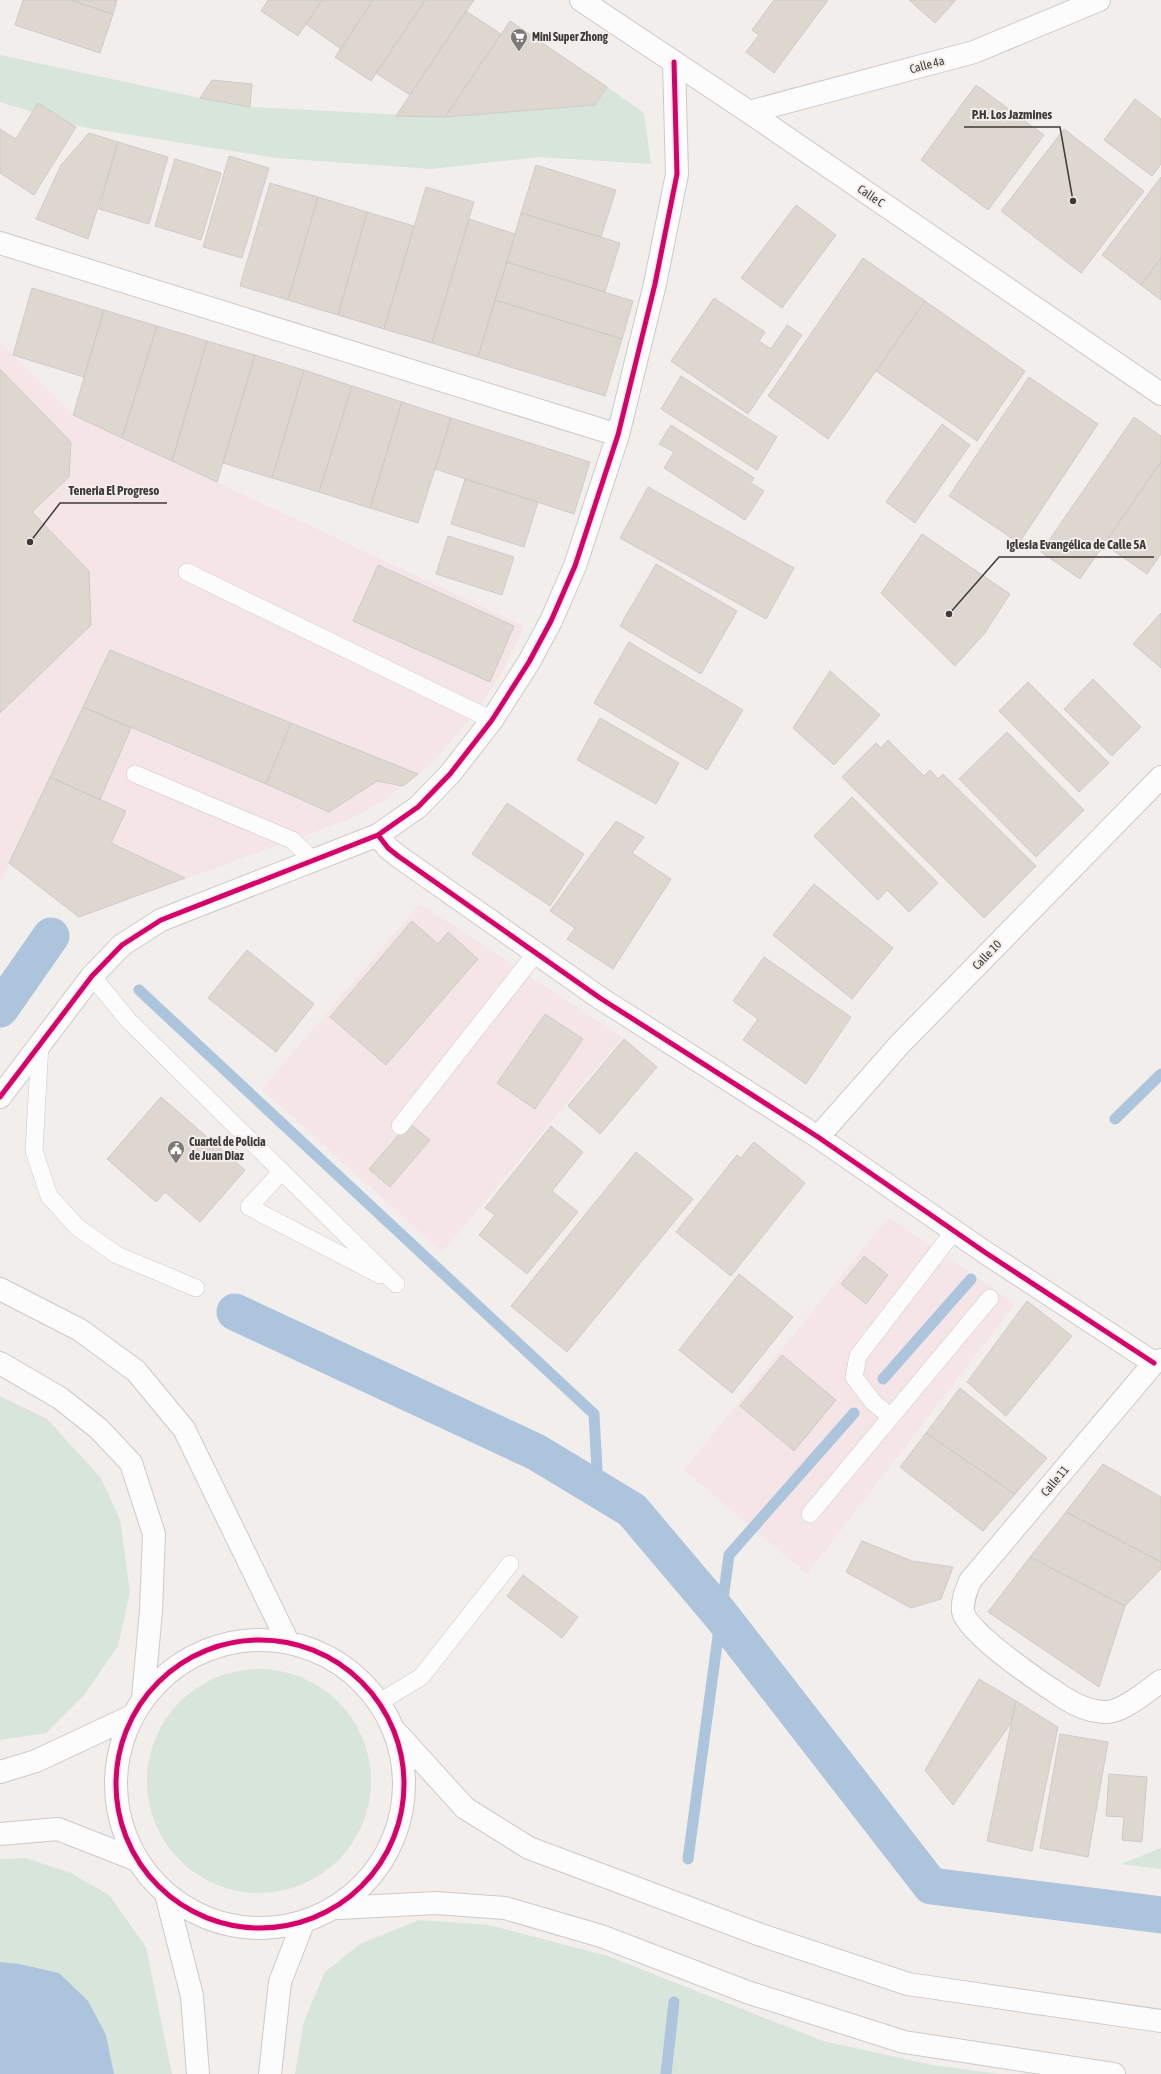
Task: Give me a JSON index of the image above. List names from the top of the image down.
{
  "streets": {
    "street": [
      "Calle 4a",
      "Calle C",
      "Calle 10",
      "Calle 11"
    ]
  },
  "crossings": [
    ["Calle 4a", "Calle C"]
  ],
  "places": {
    "supermarket": ["Mini Super Zhong"],
    "other": ["P.H. Los Jazmines", "Teneria El Progreso", "Iglesia Evangélica de Calle 5A"],
    "public building": ["Cuartel de Policia de Juan Diaz"]
  }
}
